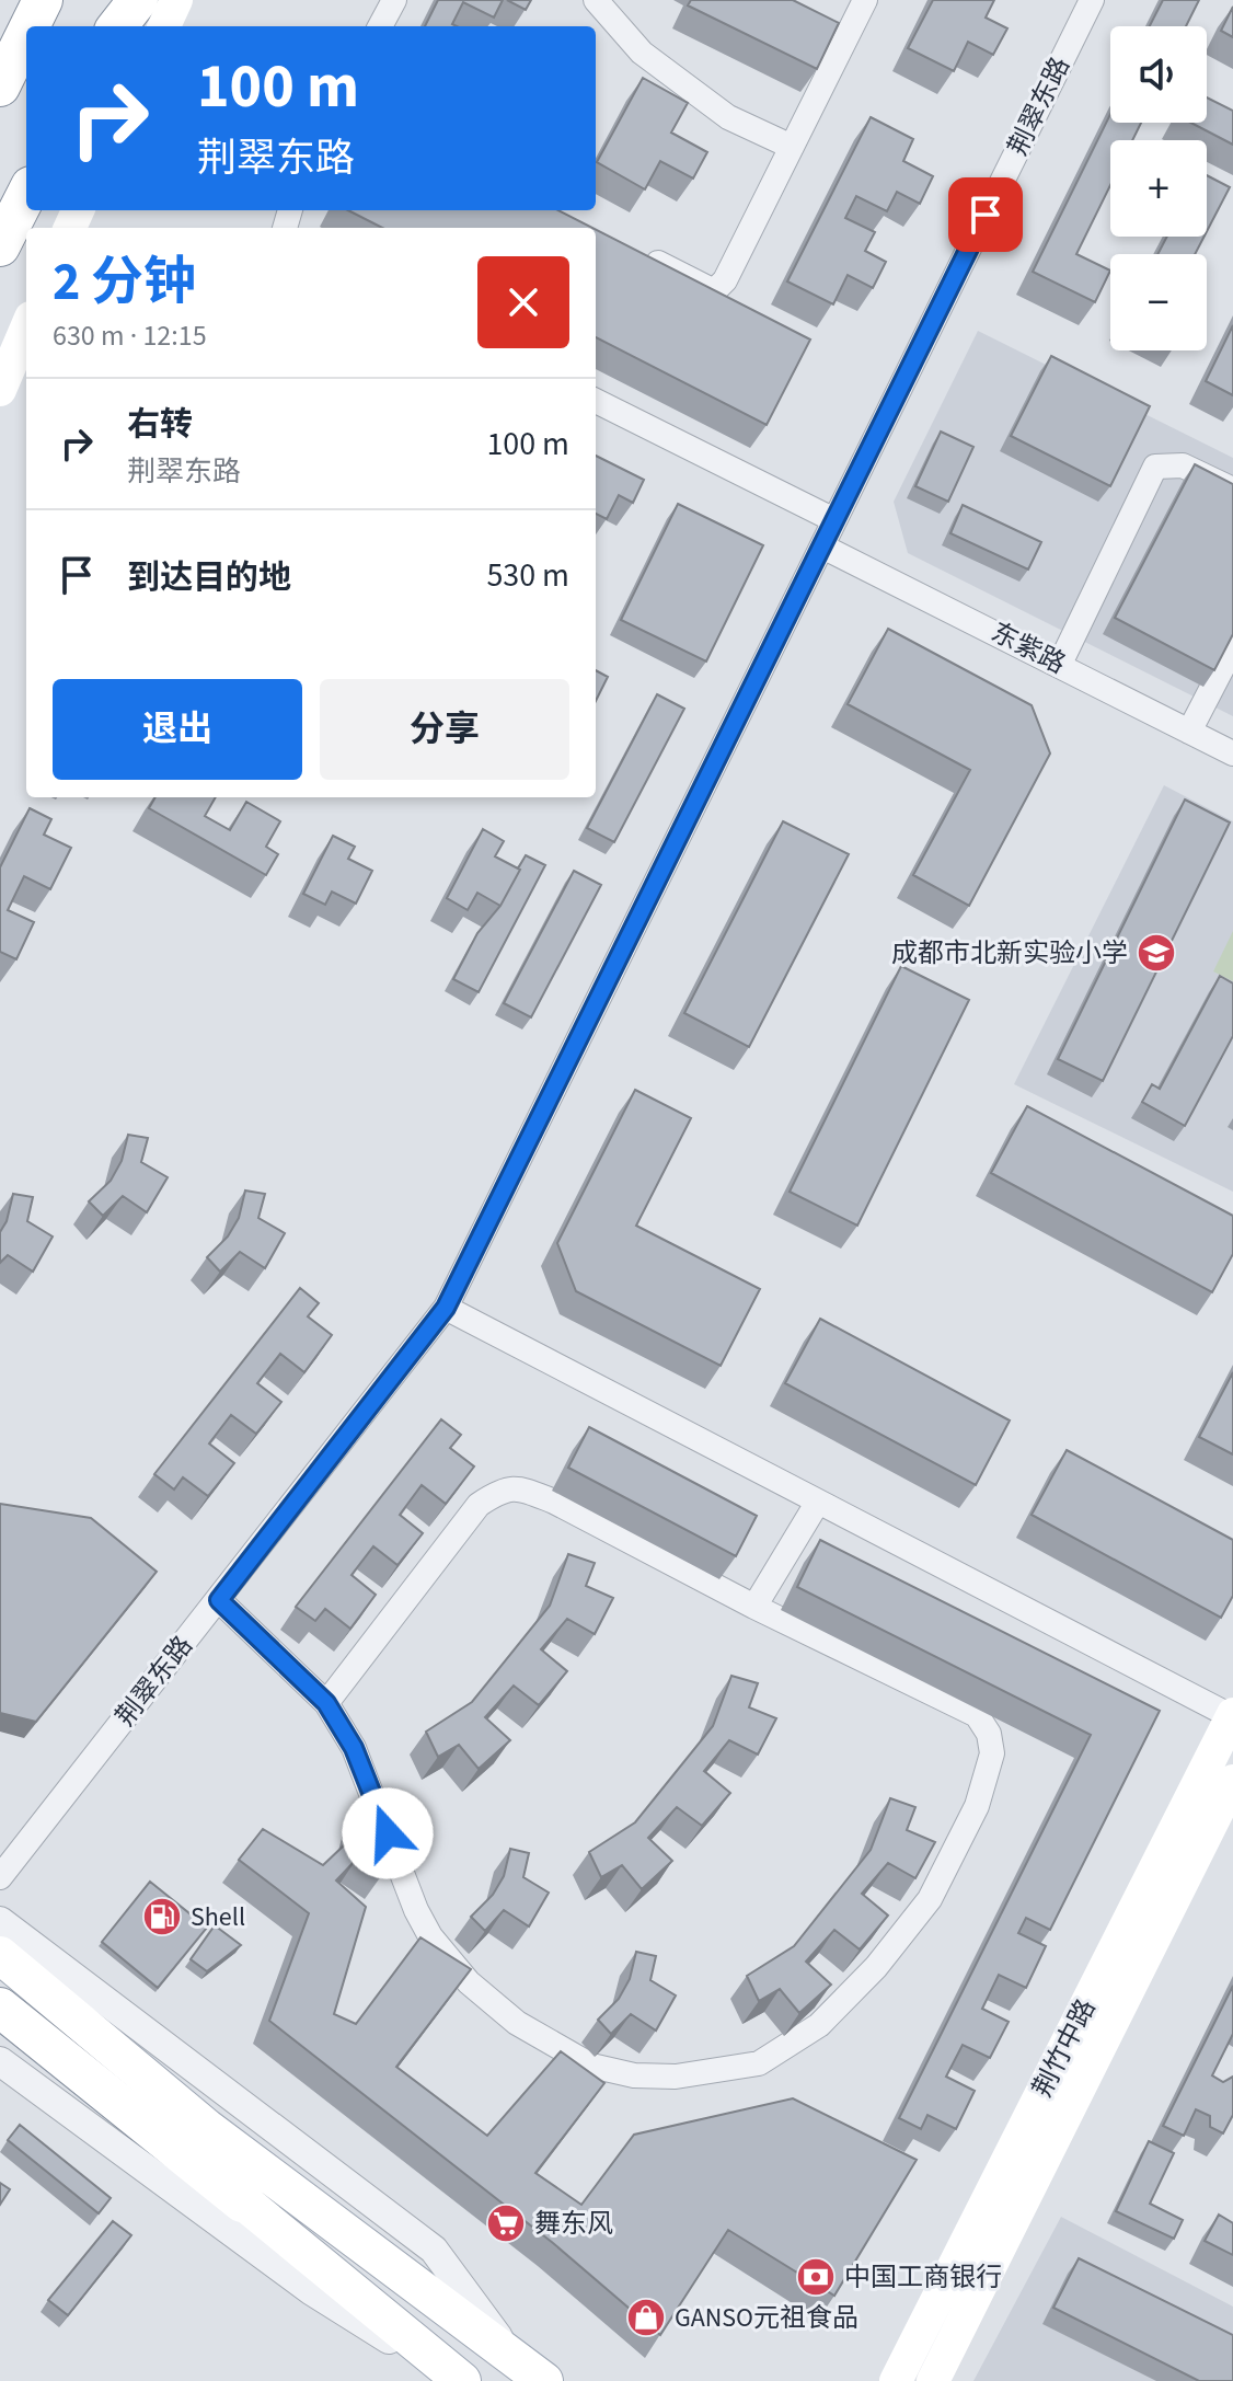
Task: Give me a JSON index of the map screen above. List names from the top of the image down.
{
  "streets": {
    "main road": ["荆竹中路"],
    "street": ["荆翠东路", "东紫路"]
  },
  "crossings": [
    ["荆翠东路", "东紫路"]
  ],
  "places": {
    "school or university": ["成都市北新实验小学"],
    "fuel station": ["Shell"],
    "supermarket": ["舞东风"],
    "bank": ["中国工商银行"],
    "shop": ["GANSO元祖食品"]
  },
  "page": {
    "map_buttons": ["+", "−"],
    "turn": ["100 m", "荆翠东路"],
    "heading": ["2 分钟", "630 m · 12:15"],
    "list": [
      {
        "name": "右转",
        "note": "荆翠东路",
        "value": "100 m"
      },
      {
        "name": "到达目的地",
        "value": "530 m"
      }
    ],
    "buttons": ["退出", "分享"]
  }
}
